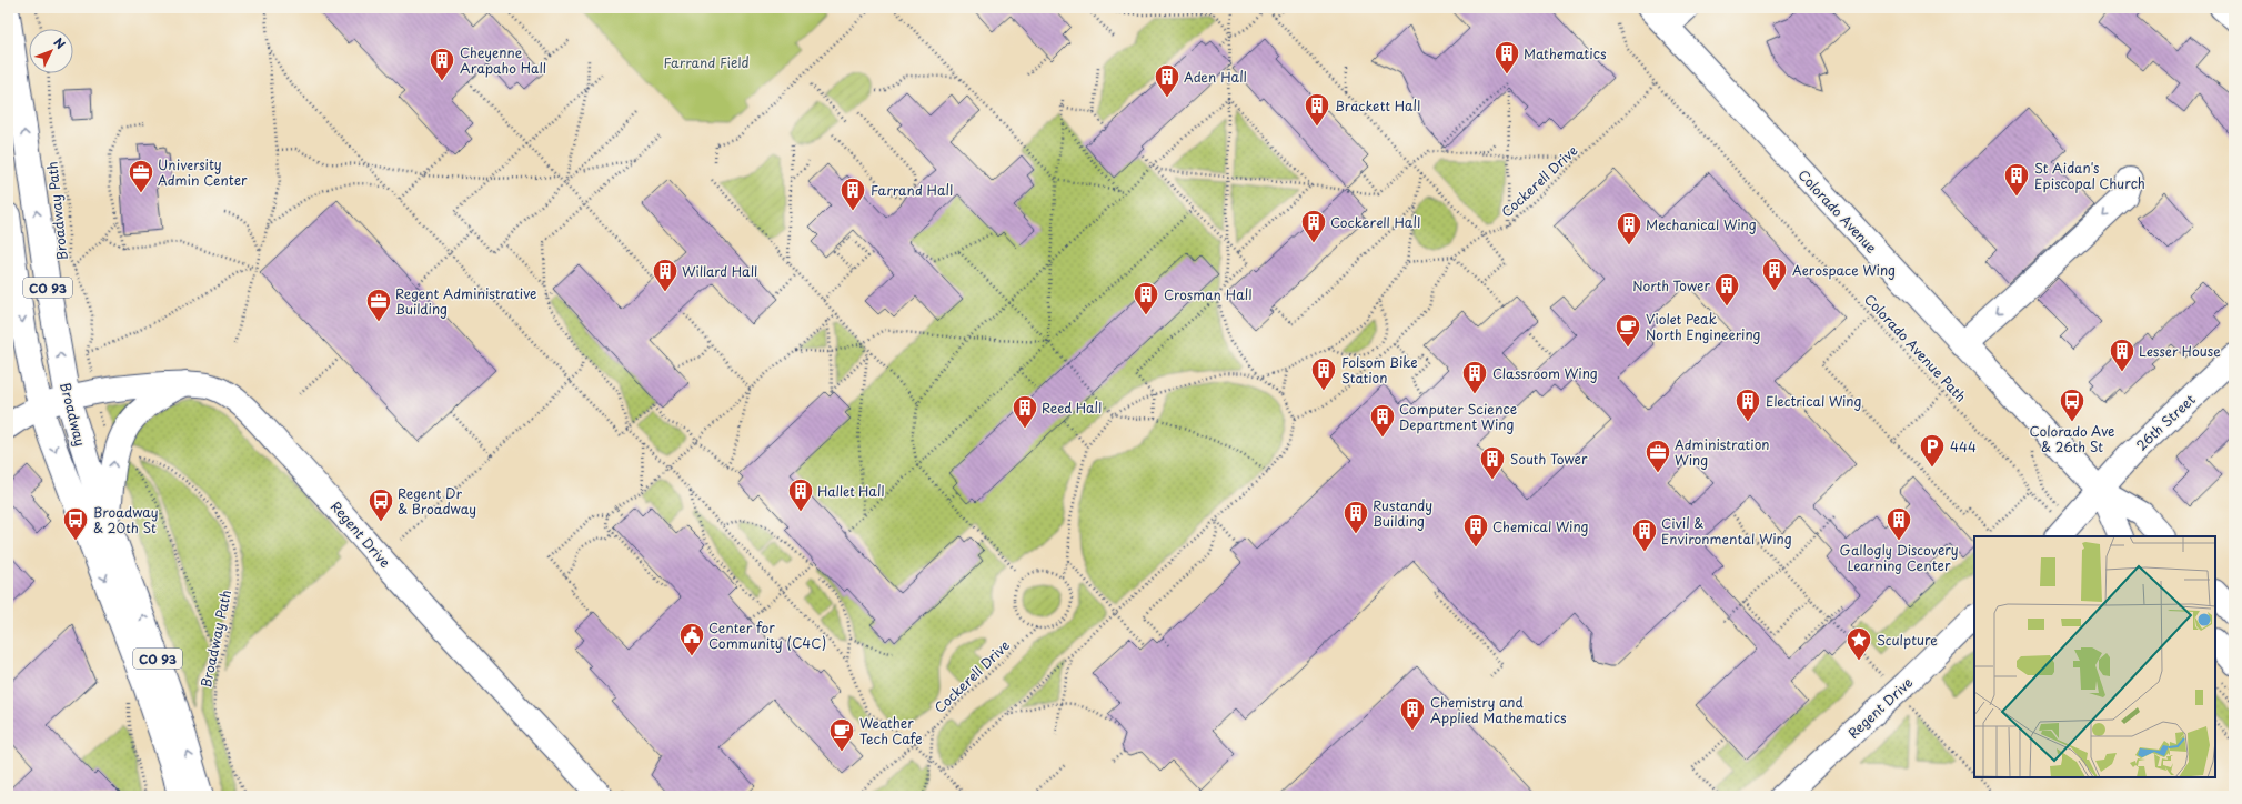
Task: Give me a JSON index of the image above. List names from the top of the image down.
{
  "streets": {
    "main road": [
      "Colorado Avenue",
      "CO 93",
      "Broadway",
      "26th Street",
      "Regent Drive"
    ],
    "path": ["Cockerell Drive", "Broadway Path", "Colorado Avenue Path"]
  },
  "crossings": [
    ["Cockerell Drive", "Colorado Avenue Path"],
    ["Colorado Avenue", "26th Street"],
    ["Broadway", "Regent Drive"]
  ],
  "parks": ["Farrand Field"],
  "places": {
    "building": [
      "Mathematics",
      "Cheyenne Arapaho Hall",
      "Aden Hall",
      "Brackett Hall",
      "St Aidan's Episcopal Church",
      "Farrand Hall",
      "Cockerell Hall",
      "Mechanical Wing",
      "Aerospace Wing",
      "Willard Hall",
      "North Tower",
      "Crosman Hall",
      "Lesser House",
      "Folsom Bike Station",
      "Classroom Wing",
      "Electrical Wing",
      "Reed Hall",
      "Computer Science Department Wing",
      "South Tower",
      "Hallet Hall",
      "Rustandy Building",
      "Gallogly Discovery Learning Center",
      "Chemical Wing",
      "Civil & Environmental Wing",
      "Chemistry and Applied Mathematics"
    ],
    "office": ["University Admin Center", "Regent Administrative Building", "Administration Wing"],
    "cafe": ["Violet Peak North Engineering", "Weather Tech Cafe"],
    "bus stop": ["Colorado Ave & 26th St", "Regent Dr & Broadway", "Broadway & 20th St"],
    "parking": ["444"],
    "public building": ["Center for Community (C4C)"],
    "place": ["Sculpture"]
  },
  "north": "top right"
}
